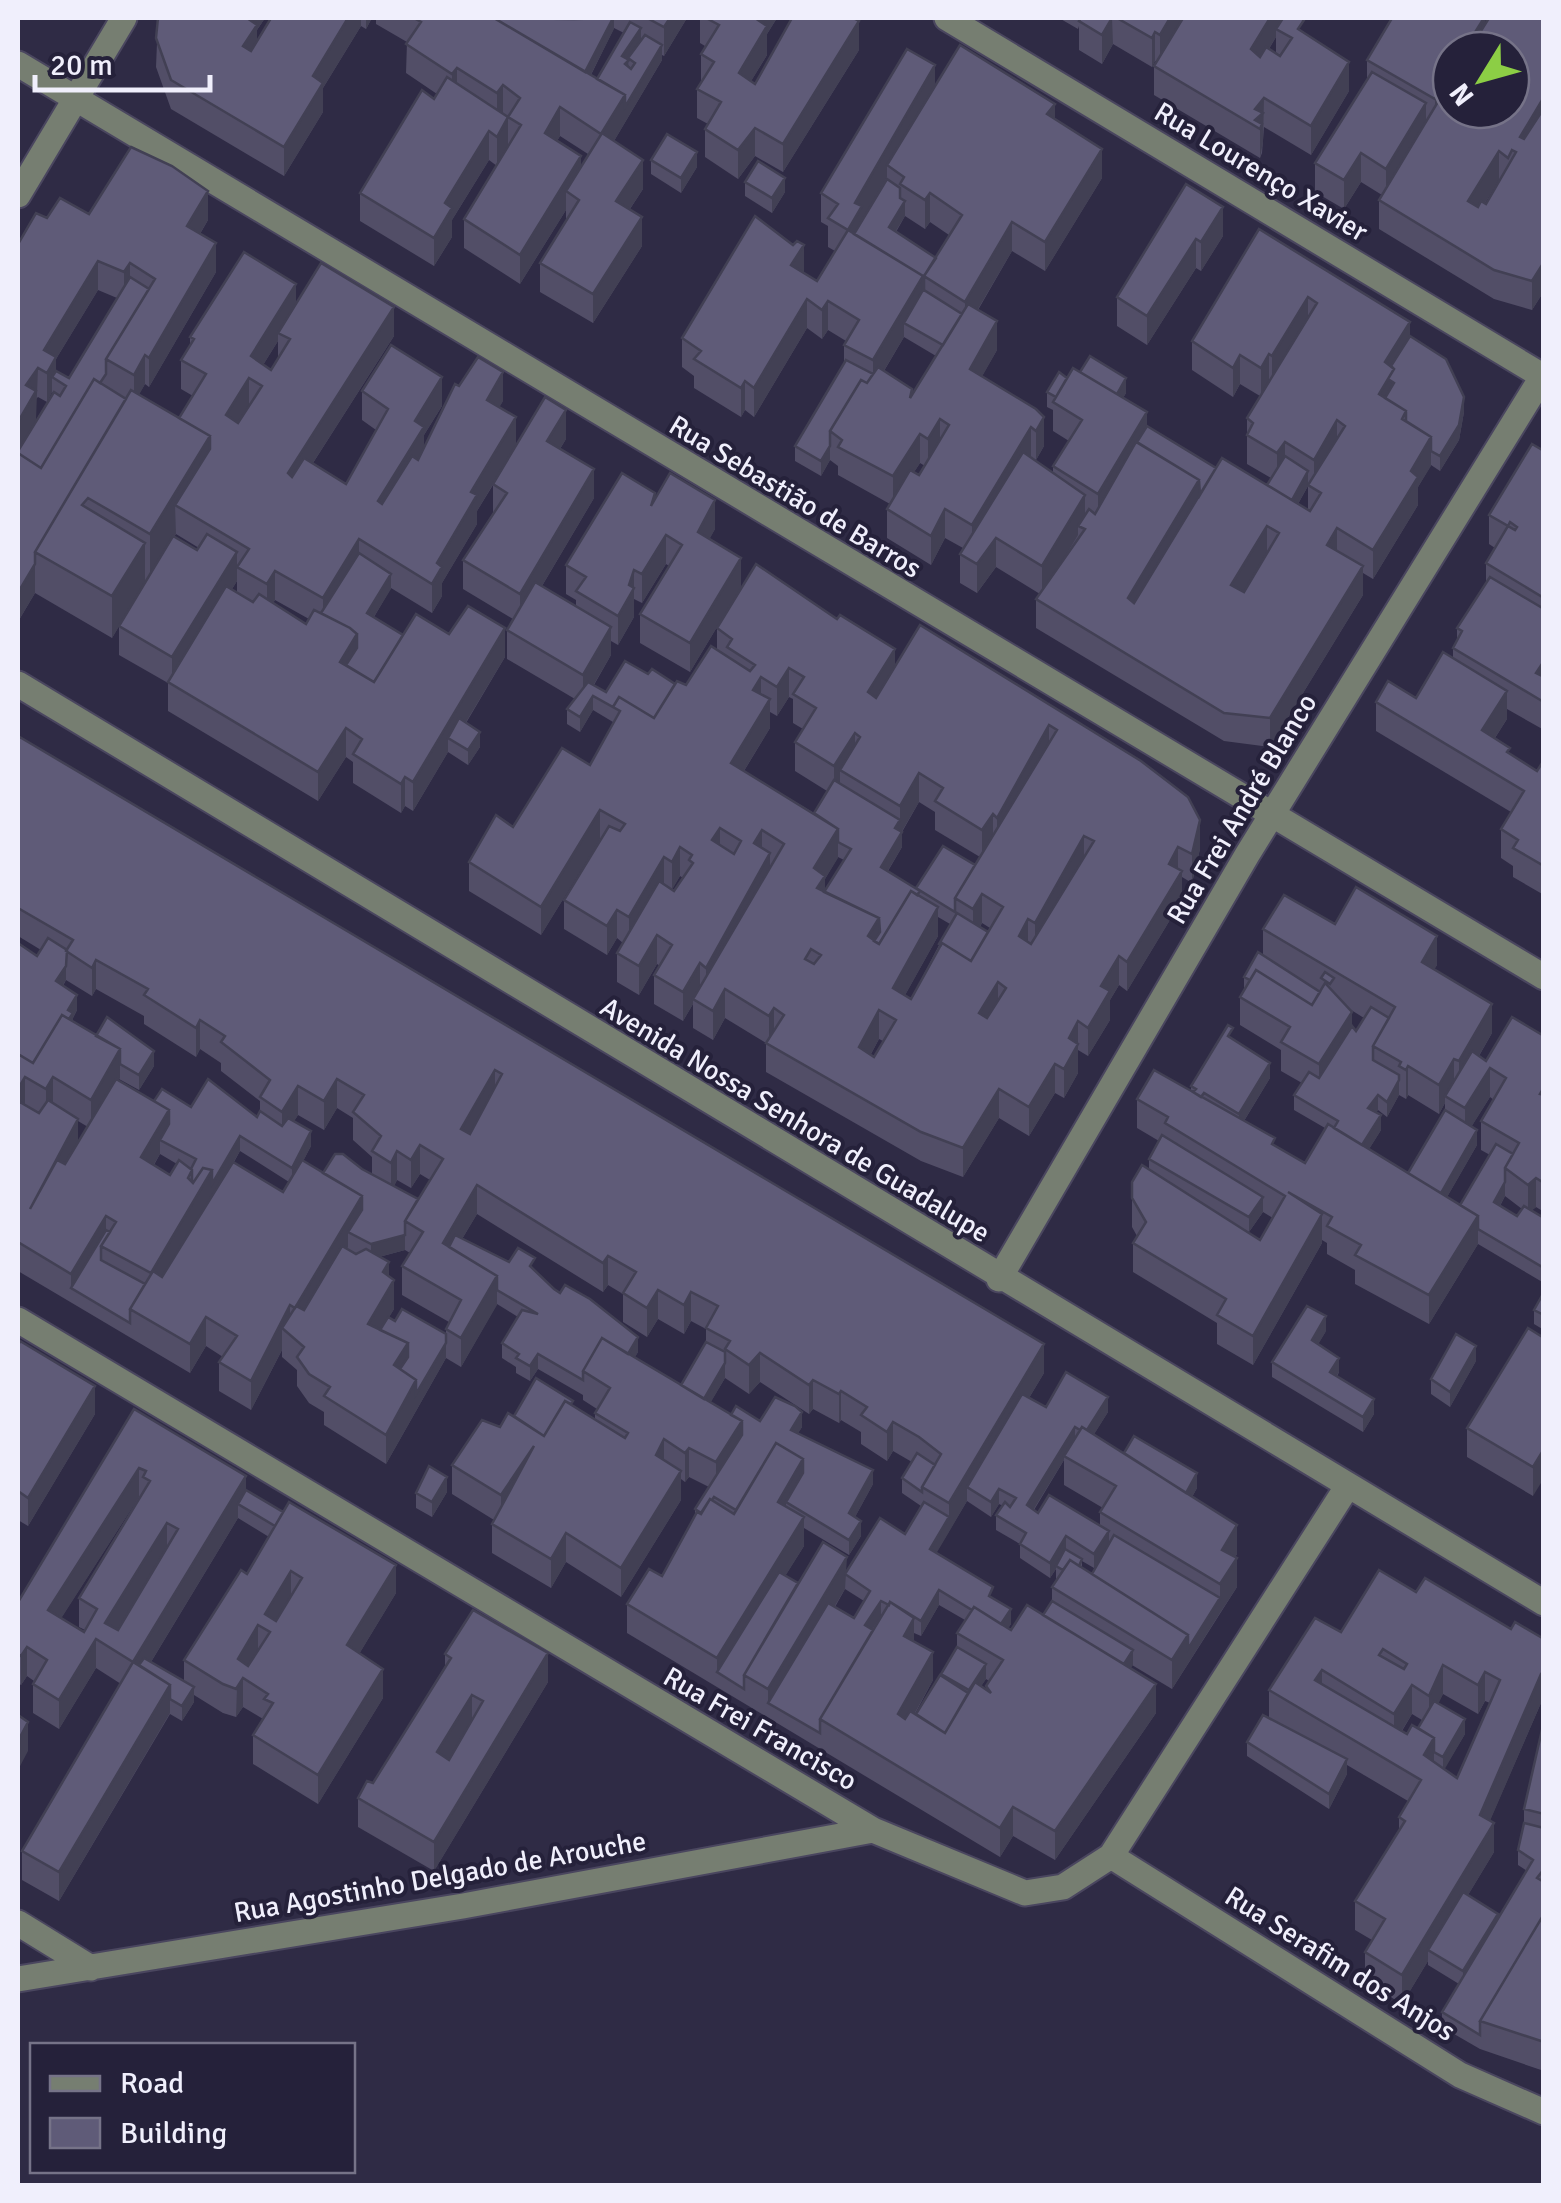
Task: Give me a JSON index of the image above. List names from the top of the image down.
{
  "streets": {
    "street": [
      "Rua Lourenço Xavier",
      "Rua Sebastião de Barros",
      "Rua Frei André Blanco",
      "Avenida Nossa Senhora de Guadalupe",
      "Rua Frei Francisco",
      "Rua Agostinho Delgado de Arouche",
      "Rua Serafim dos Anjos"
    ]
  },
  "crossings": [
    ["Rua Lourenço Xavier", "Rua Frei André Blanco"],
    ["Rua Sebastião de Barros", "Rua Frei André Blanco"],
    ["Rua Frei André Blanco", "Avenida Nossa Senhora de Guadalupe"],
    ["Avenida Nossa Senhora de Guadalupe", "Rua Frei Francisco"],
    ["Rua Frei Francisco", "Rua Agostinho Delgado de Arouche"],
    ["Rua Frei Francisco", "Rua Serafim dos Anjos"]
  ],
  "legend": ["Road", "Building"],
  "scale_bar": "20 m",
  "north": "bottom left"
}
